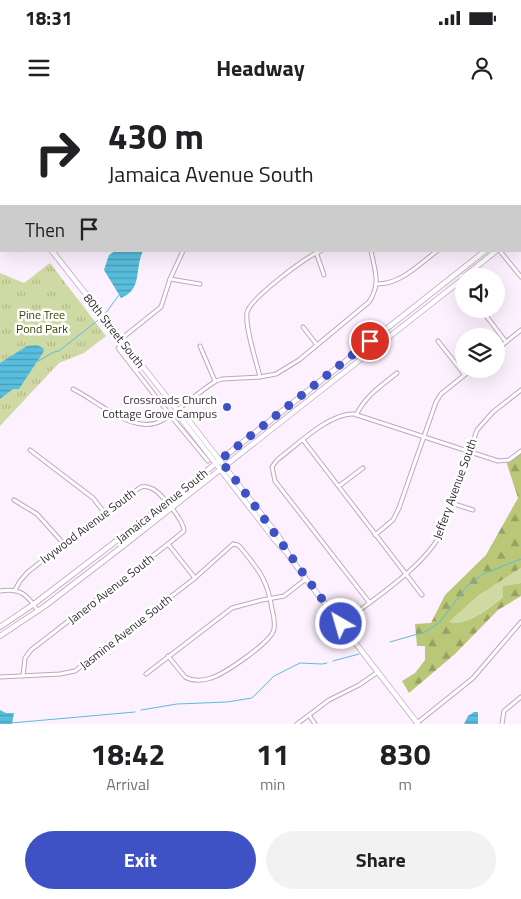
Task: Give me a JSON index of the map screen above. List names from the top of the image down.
{
  "streets": {
    "main road": ["80th Street South", "Jamaica Avenue South"],
    "street": [
      "Jeffery Avenue South",
      "Ivywood Avenue South",
      "Janero Avenue South",
      "Jasmine Avenue South"
    ]
  },
  "crossings": [
    ["80th Street South", "Jeffery Avenue South"],
    ["80th Street South", "Jamaica Avenue South"],
    ["Jamaica Avenue South", "Ivywood Avenue South"],
    ["Jamaica Avenue South", "Janero Avenue South"],
    ["Ivywood Avenue South", "Janero Avenue South"],
    ["Janero Avenue South", "Jasmine Avenue South"]
  ],
  "parks": ["Pine Tree Pond Park"],
  "places": ["Crossroads Church Cottage Grove Campus"],
  "page": {
    "status": "18:31",
    "header": "Headway",
    "turn": ["430 m", "Jamaica Avenue South"],
    "then": "Then",
    "eta": [
      "18:42",
      "Arrival",
      "11",
      "min",
      "830",
      "m"
    ],
    "buttons": ["Exit", "Share"]
  }
}
